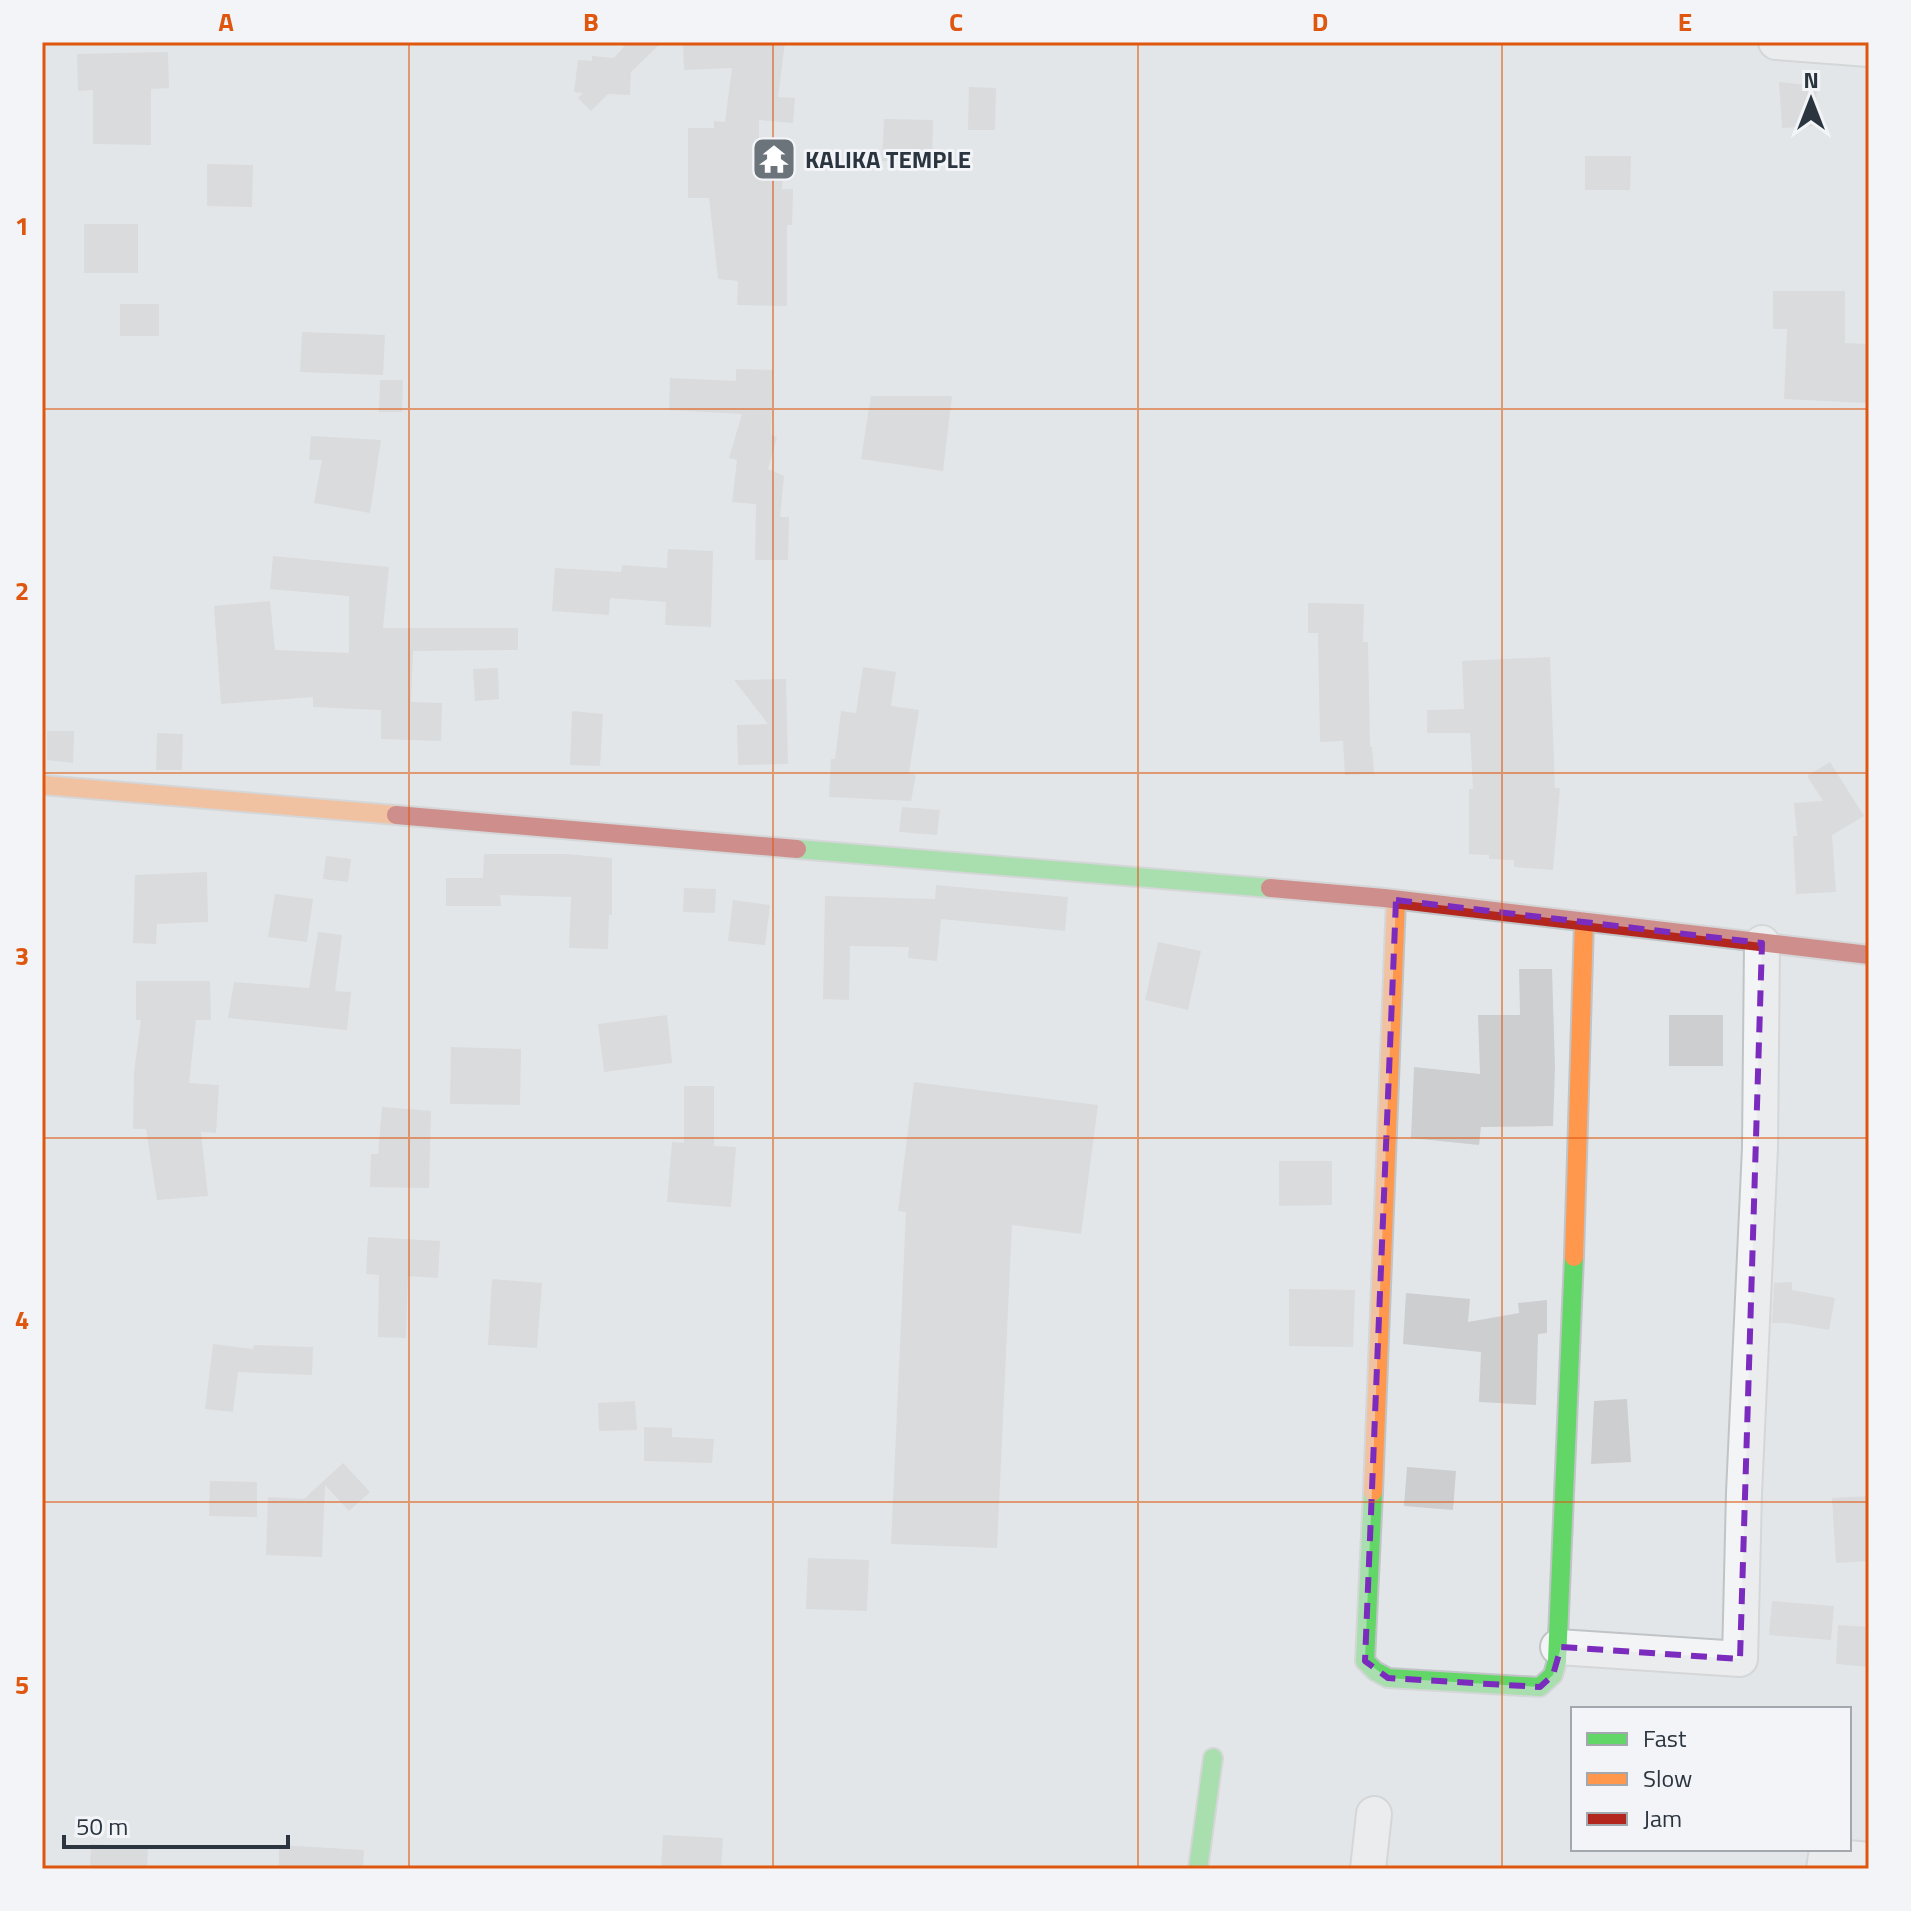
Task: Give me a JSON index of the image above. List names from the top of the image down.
{
  "places": {
    "temple": ["KALIKA TEMPLE"]
  },
  "legend": ["Fast", "Slow", "Jam"],
  "scale_bar": "50 m",
  "north": "top",
  "grid": {
    "columns": [
      "A",
      "B",
      "C",
      "D",
      "E"
    ],
    "rows": [
      "1",
      "2",
      "3",
      "4",
      "5"
    ]
  }
}
